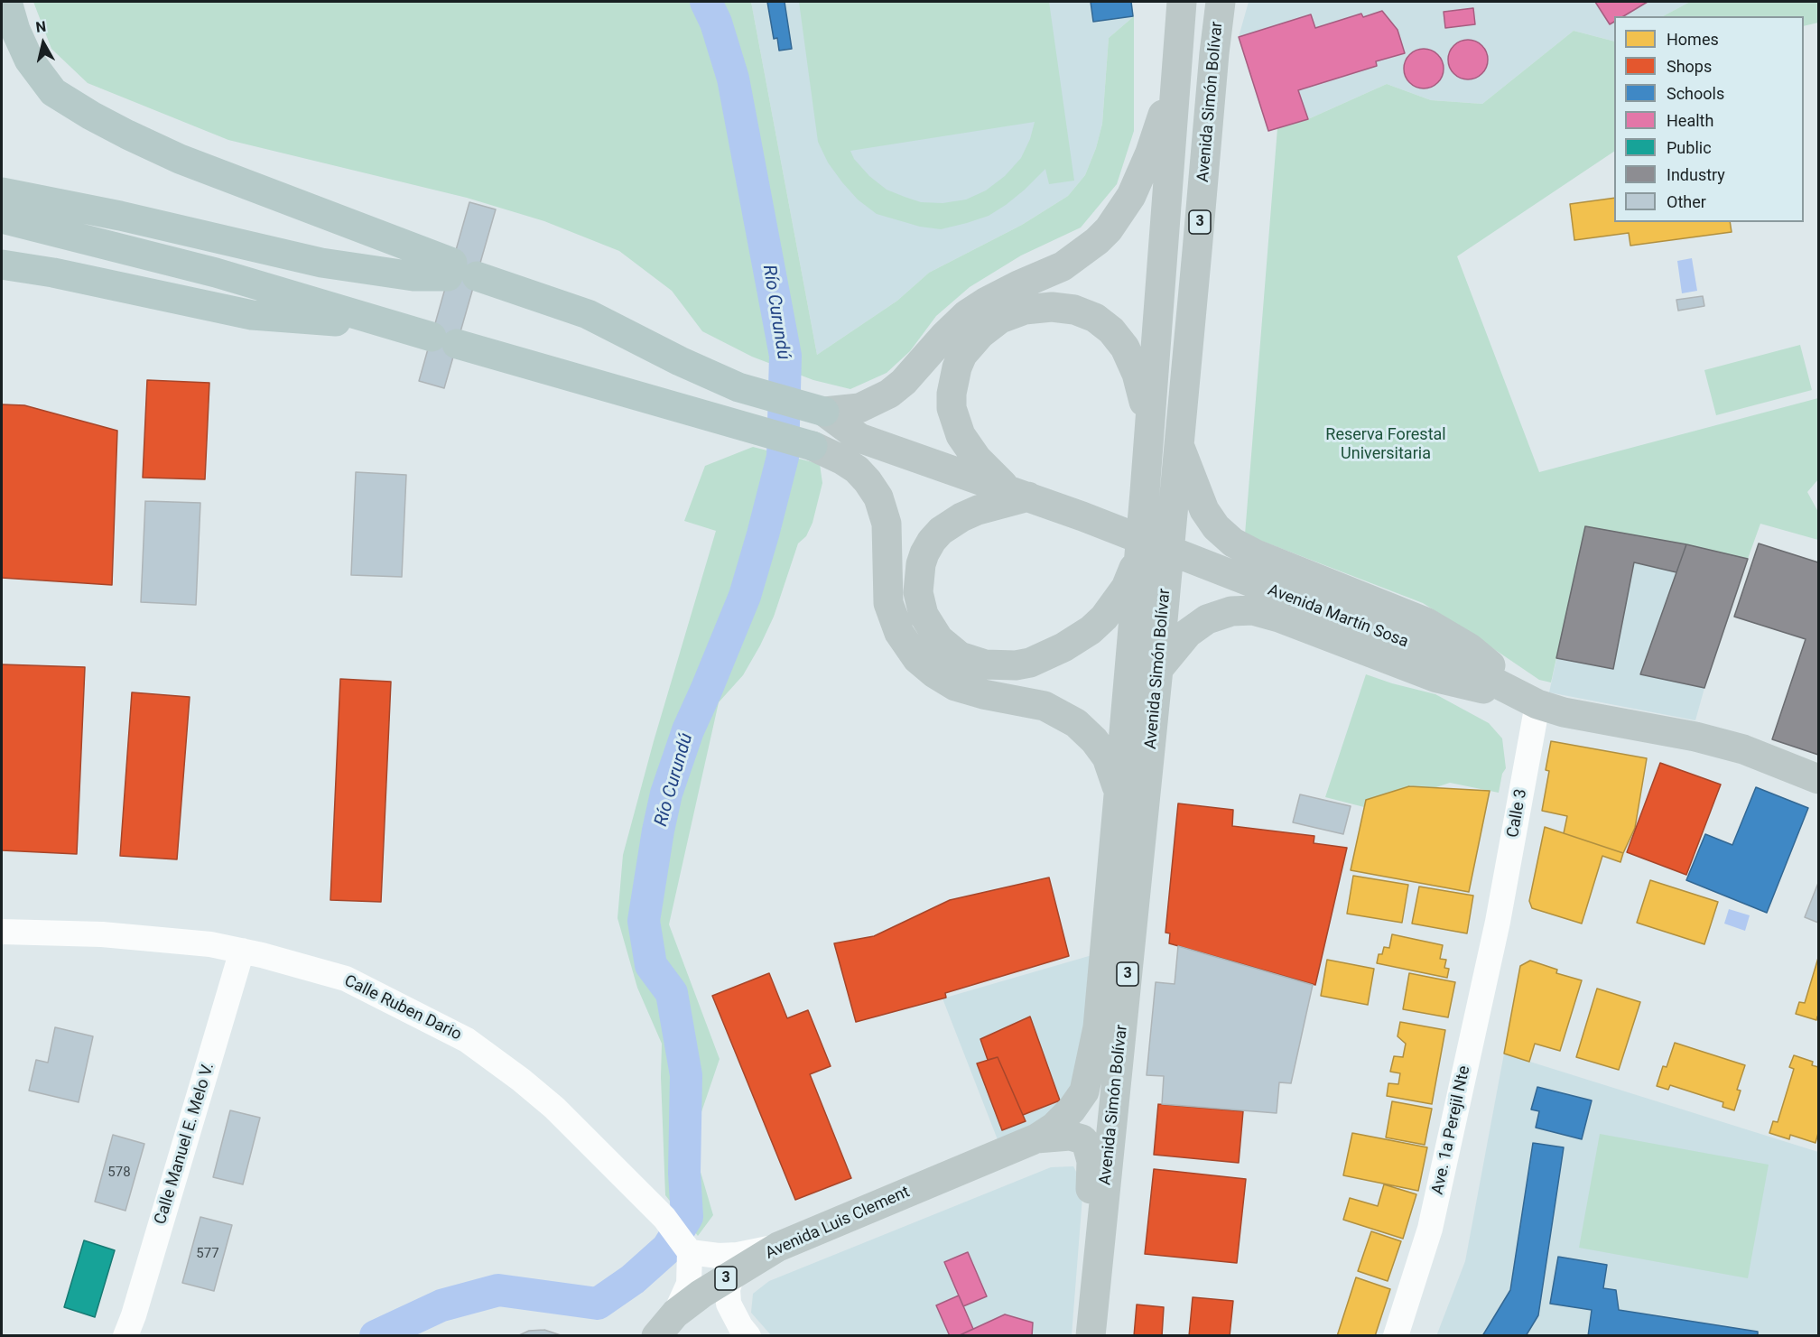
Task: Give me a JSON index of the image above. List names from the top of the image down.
{
  "streets": {
    "main road": [
      "Avenida Simón Bolívar",
      "3",
      "Avenida Martín Sosa",
      "Avenida Luis Clement"
    ],
    "street": [
      "Calle 3",
      "Calle Ruben Dario",
      "Ave. 1a Perejil Nte",
      "Calle Manuel E. Melo V."
    ]
  },
  "crossings": [
    ["Avenida Simón Bolívar", "Avenida Luis Clement"],
    ["Avenida Martín Sosa", "Calle 3"],
    ["Calle 3", "Ave. 1a Perejil Nte"],
    ["Calle Ruben Dario", "Calle Manuel E. Melo V."]
  ],
  "water": ["Río Curundú"],
  "parks": ["Reserva Forestal Universitaria"],
  "house_numbers": ["578", "577"],
  "legend": [
    "Homes",
    "Shops",
    "Schools",
    "Health",
    "Public",
    "Industry",
    "Other"
  ],
  "north": "top"
}
